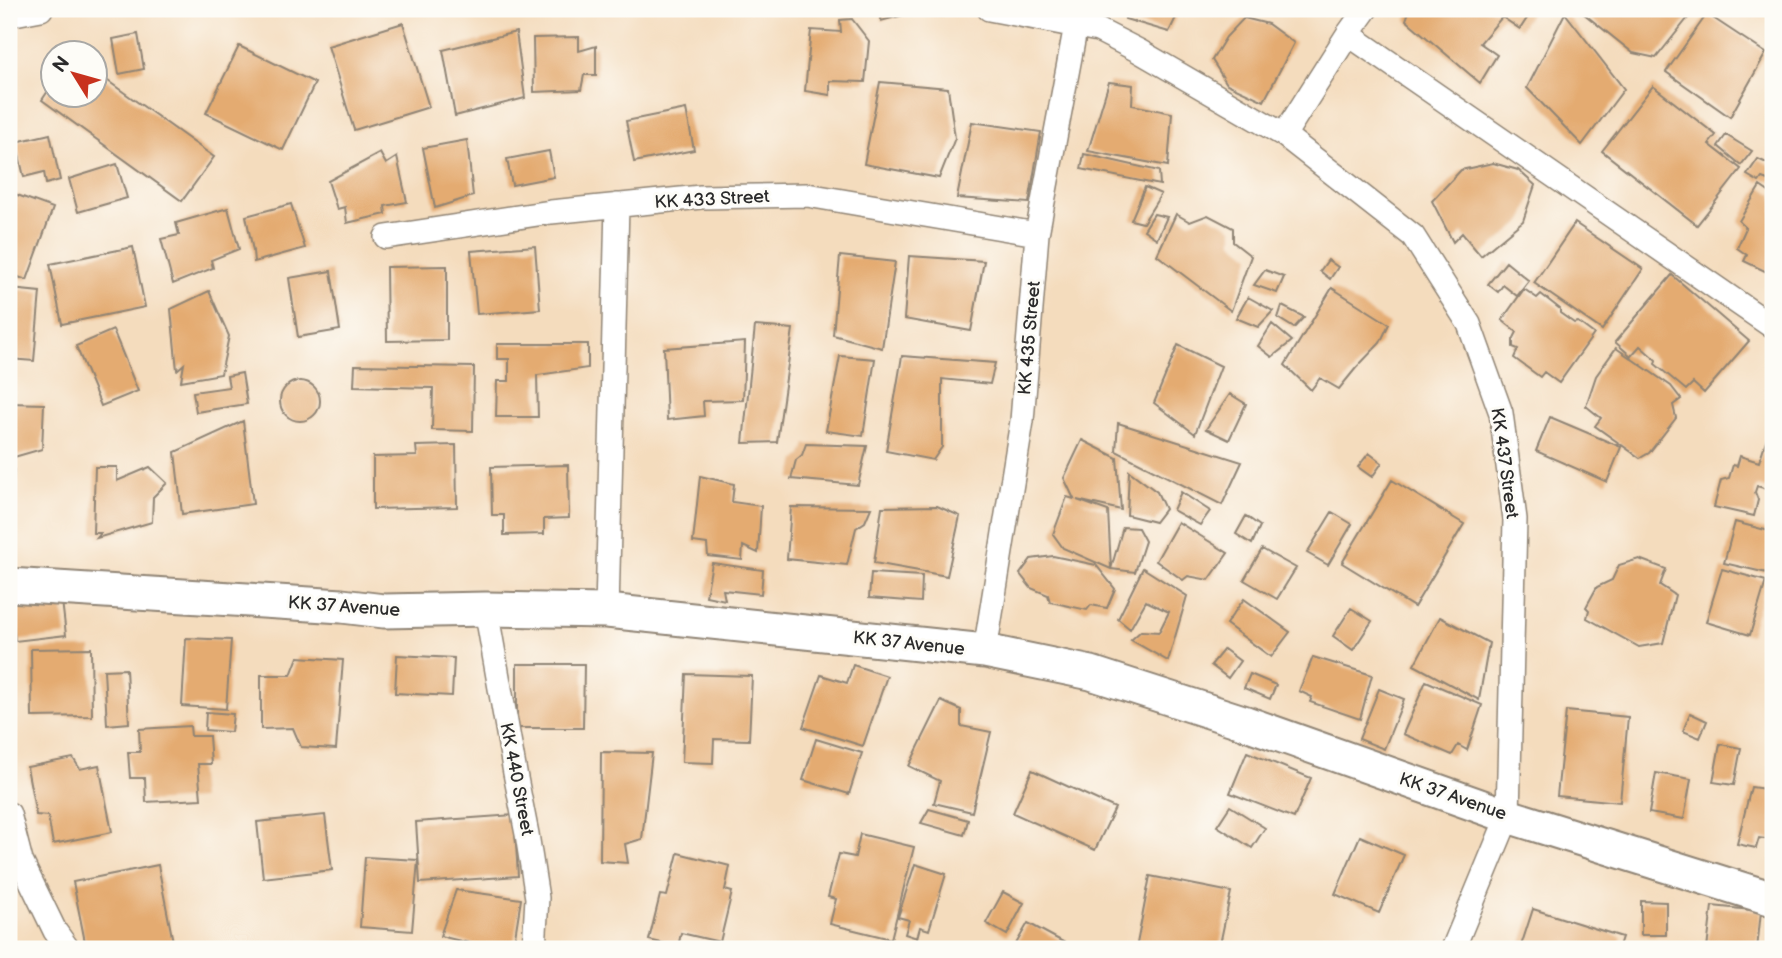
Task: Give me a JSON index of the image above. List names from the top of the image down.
{
  "streets": {
    "main road": ["KK 37 Avenue"],
    "street": [
      "KK 433 Street",
      "KK 435 Street",
      "KK 437 Street",
      "KK 440 Street"
    ]
  },
  "crossings": [
    ["KK 433 Street", "KK 435 Street"],
    ["KK 435 Street", "KK 37 Avenue"],
    ["KK 437 Street", "KK 37 Avenue"],
    ["KK 37 Avenue", "KK 440 Street"]
  ],
  "north": "top left"
}
